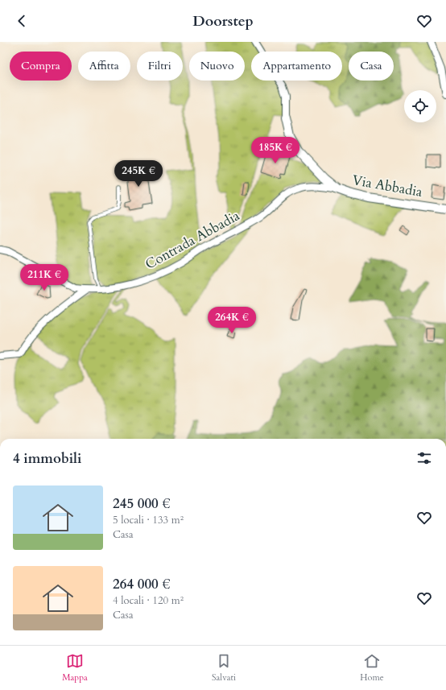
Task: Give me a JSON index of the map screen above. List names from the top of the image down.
{
  "streets": {
    "street": ["Via Abbadia", "Contrada Abbadia"]
  },
  "crossings": [
    ["Via Abbadia", "Contrada Abbadia"]
  ],
  "page": {
    "header": "Doorstep",
    "chip": [
      "Compra",
      "Affitta",
      "Filtri",
      "Nuovo",
      "Appartamento",
      "Casa"
    ],
    "price": [
      "185K €",
      "245K €",
      "211K €",
      "264K €"
    ],
    "heading": "4 immobili",
    "list": [
      {
        "name": "245 000 €",
        "note": "5 locali · 133 m² · Casa"
      },
      {
        "name": "264 000 €",
        "note": "4 locali · 120 m² · Casa"
      }
    ],
    "tabs": ["Mappa", "Salvati", "Home"]
  }
}
